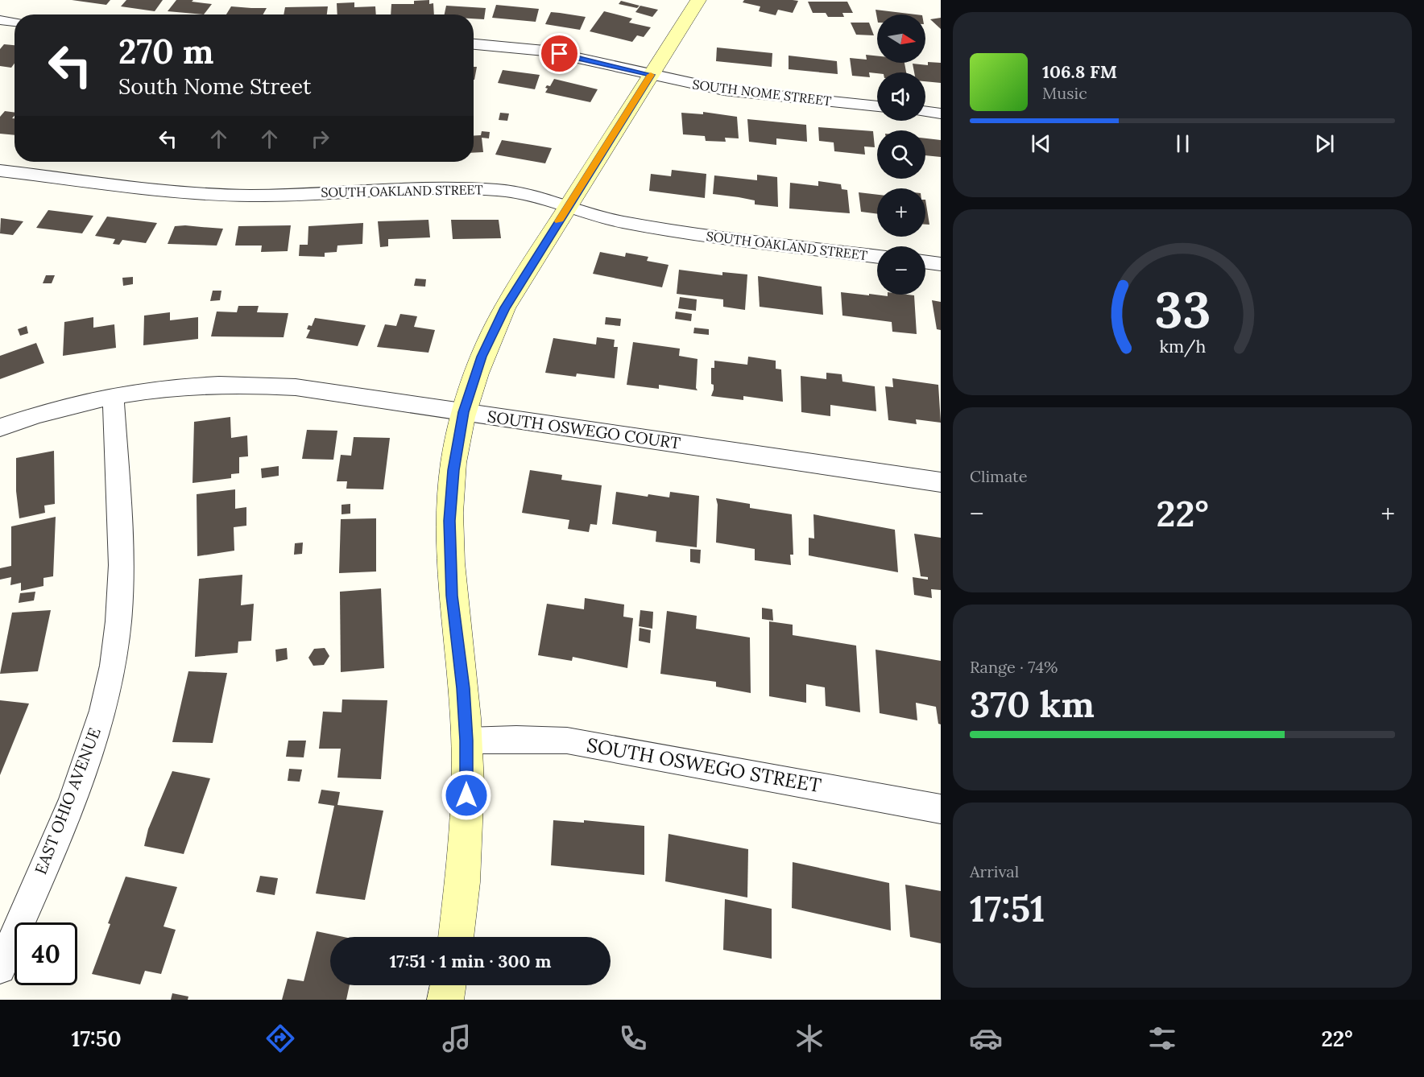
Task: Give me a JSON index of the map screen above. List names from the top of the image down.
{
  "streets": {
    "street": [
      "SOUTH NOME STREET",
      "SOUTH OAKLAND STREET",
      "SOUTH OSWEGO COURT",
      "SOUTH OSWEGO STREET",
      "EAST OHIO AVENUE"
    ]
  },
  "crossings": [
    ["SOUTH OSWEGO COURT", "EAST OHIO AVENUE"]
  ],
  "north": "right",
  "page": {
    "map_buttons": ["+", "−"],
    "turn": ["270 m", "South Nome Street"],
    "song": ["106.8 FM", "Music"],
    "tile": [
      "Climate",
      ["Range · 74%", "370 km"],
      ["Arrival", "17:51"]
    ],
    "heat": ["−", "22°", "+"],
    "limit": "40",
    "trip": "17:51 · 1 min · 300 m",
    "tabs": ["17:50", "22°"],
    "gauge": ["33", "km/h"]
  }
}
